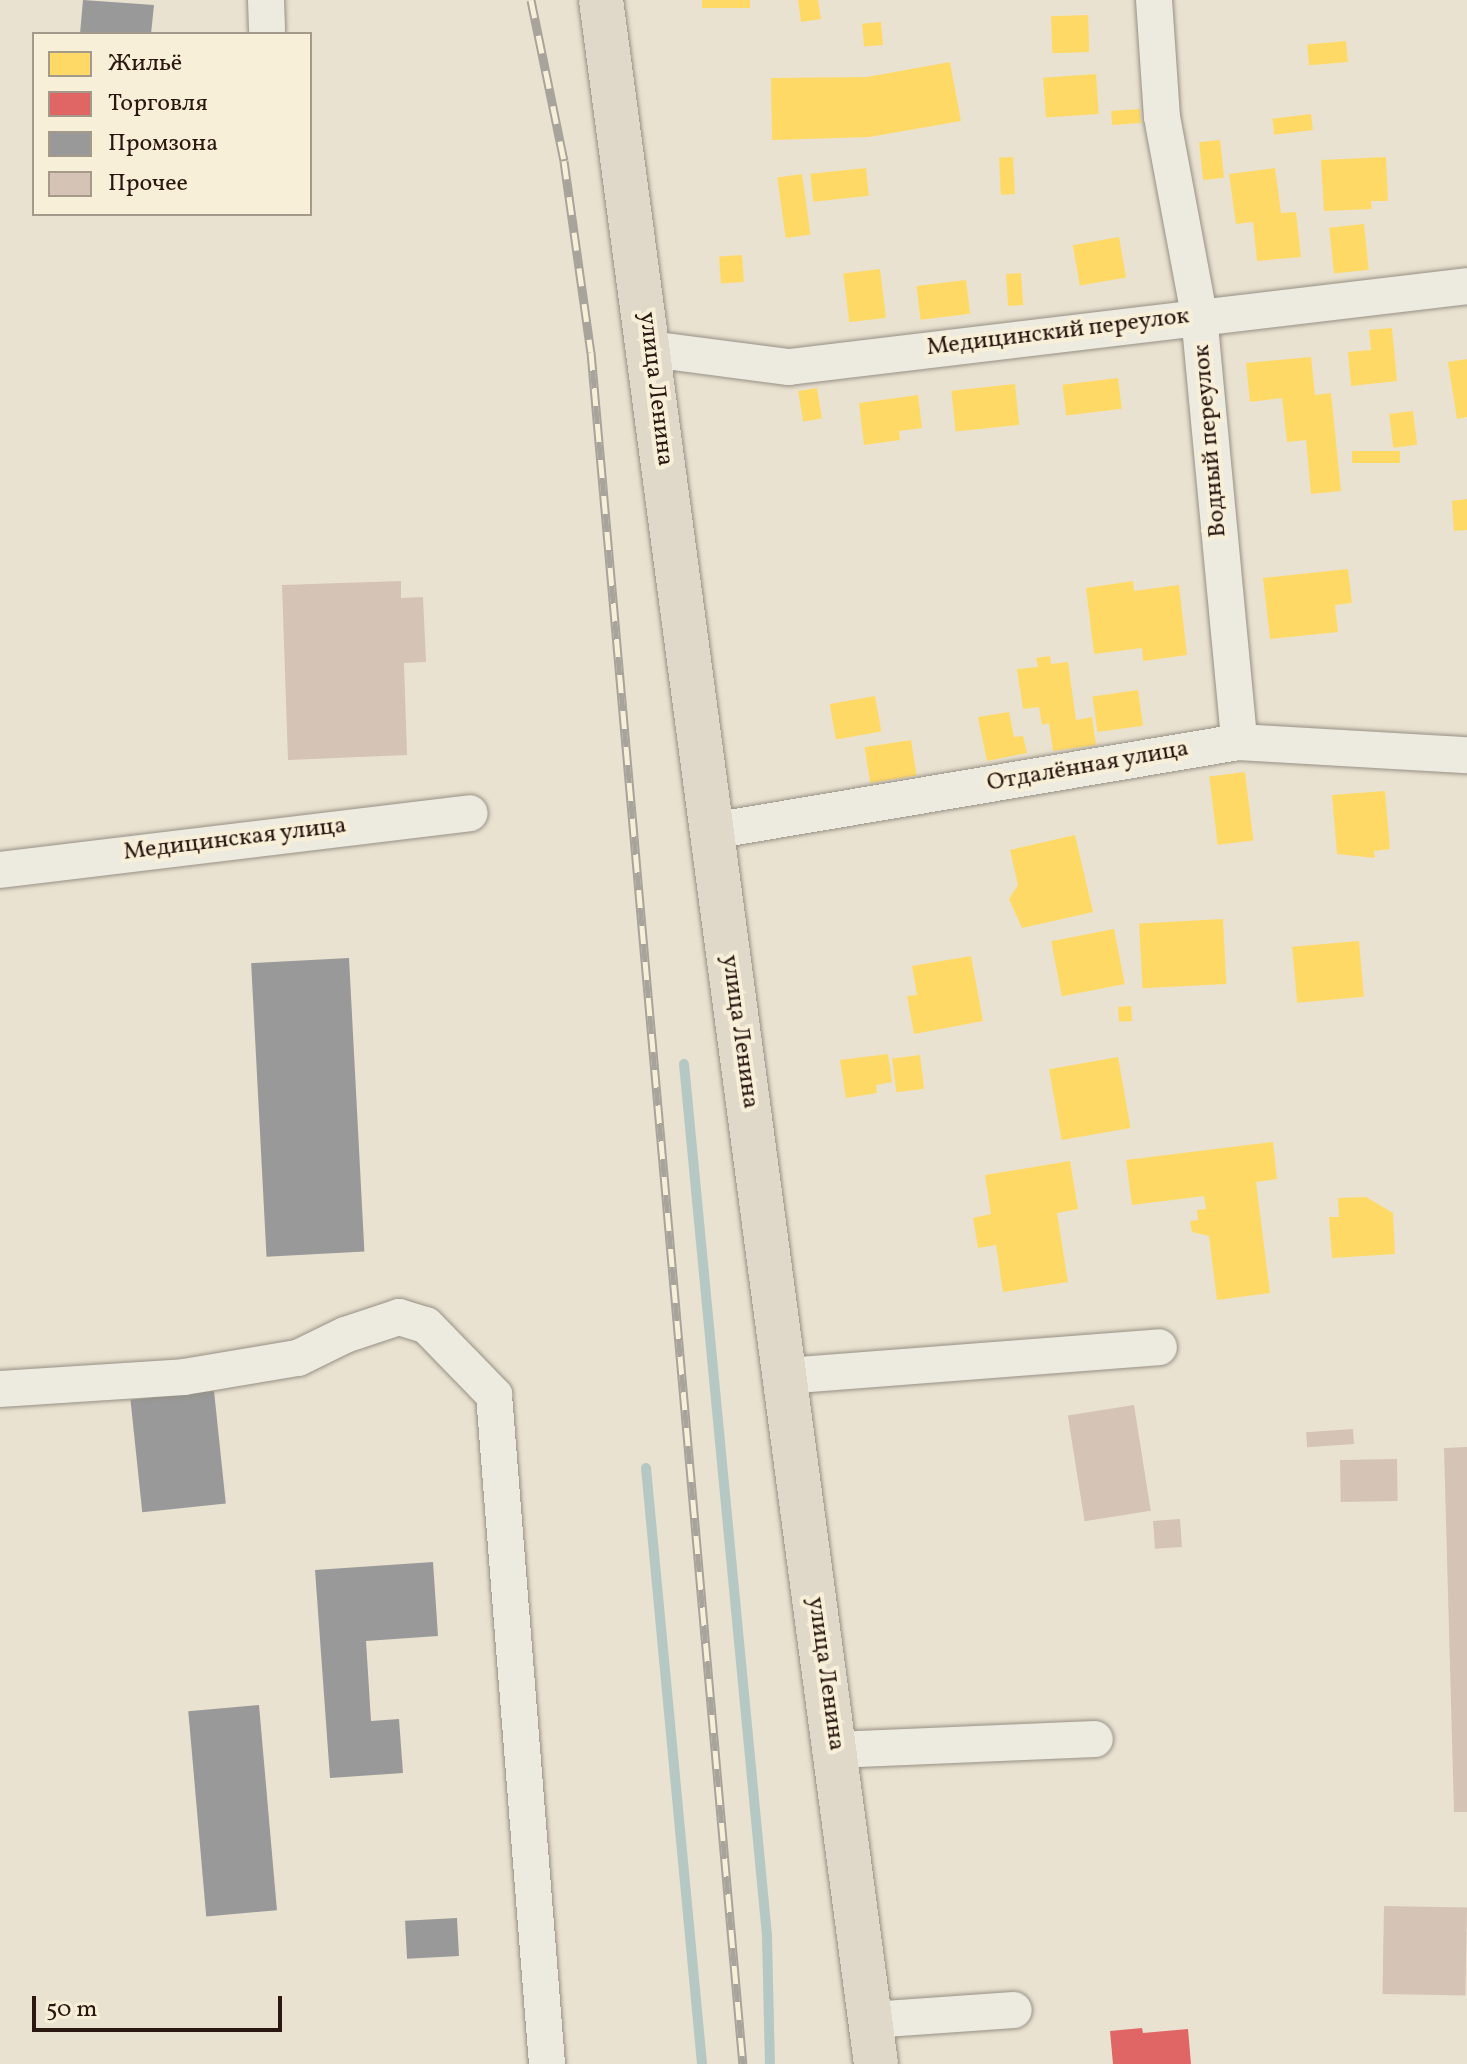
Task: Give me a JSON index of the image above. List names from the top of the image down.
{
  "streets": {
    "main road": ["улица Ленина"],
    "street": [
      "Медицинский переулок",
      "Водный переулок",
      "Отдалённая улица",
      "Медицинская улица"
    ]
  },
  "crossings": [
    ["Медицинский переулок", "улица Ленина"],
    ["Медицинский переулок", "Водный переулок"],
    ["улица Ленина", "Отдалённая улица"],
    ["Водный переулок", "Отдалённая улица"]
  ],
  "legend": [
    "Жильё",
    "Торговля",
    "Промзона",
    "Прочее"
  ],
  "scale_bar": "50 m"
}
